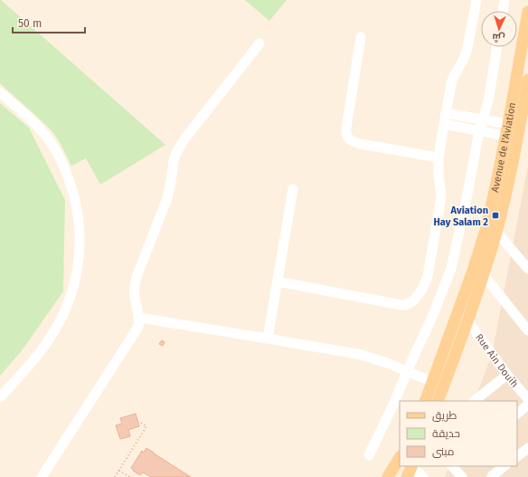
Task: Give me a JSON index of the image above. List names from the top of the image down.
{
  "streets": {
    "main road": ["Avenue de l'Aviation"],
    "street": ["Rue Ain Douih"]
  },
  "crossings": [
    ["Avenue de l'Aviation", "Rue Ain Douih"]
  ],
  "places": {
    "transit": ["Aviation Hay Salam 2"]
  },
  "legend": ["طريق", "حديقة", "مبنى"],
  "scale_bar": "50 m",
  "north": "bottom"
}
